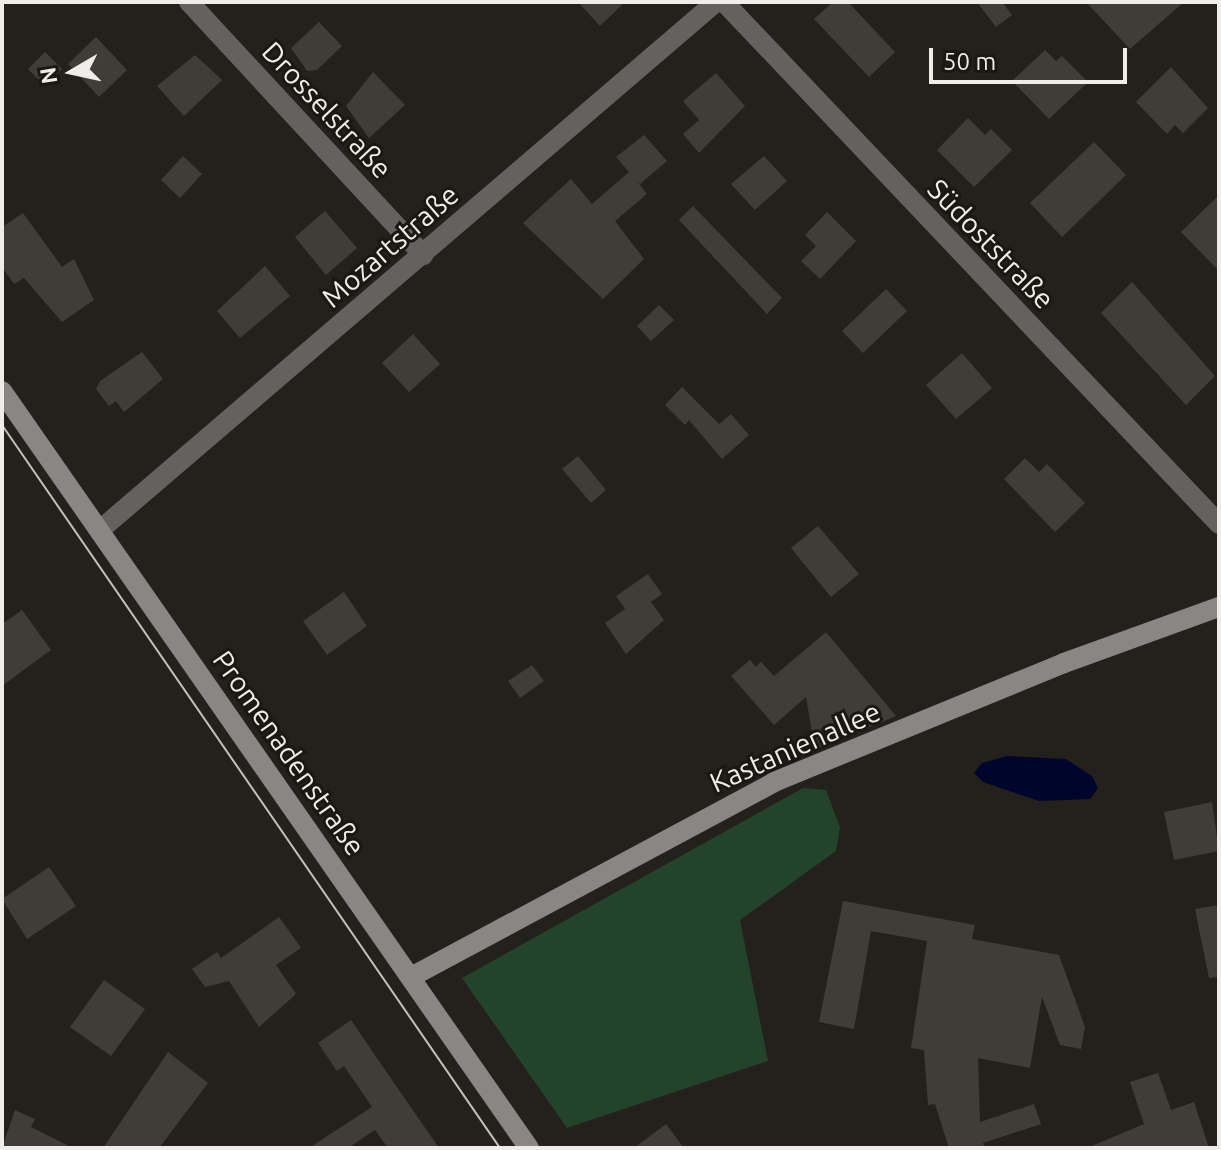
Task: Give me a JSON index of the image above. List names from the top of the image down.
{
  "streets": {
    "main road": ["Kastanienallee", "Promenadenstraße"],
    "street": ["Drosselstraße", "Südoststraße", "Mozartstraße"]
  },
  "crossings": [
    ["Drosselstraße", "Mozartstraße"],
    ["Mozartstraße", "Promenadenstraße"],
    ["Kastanienallee", "Promenadenstraße"]
  ],
  "scale_bar": "50 m",
  "north": "left"
}
